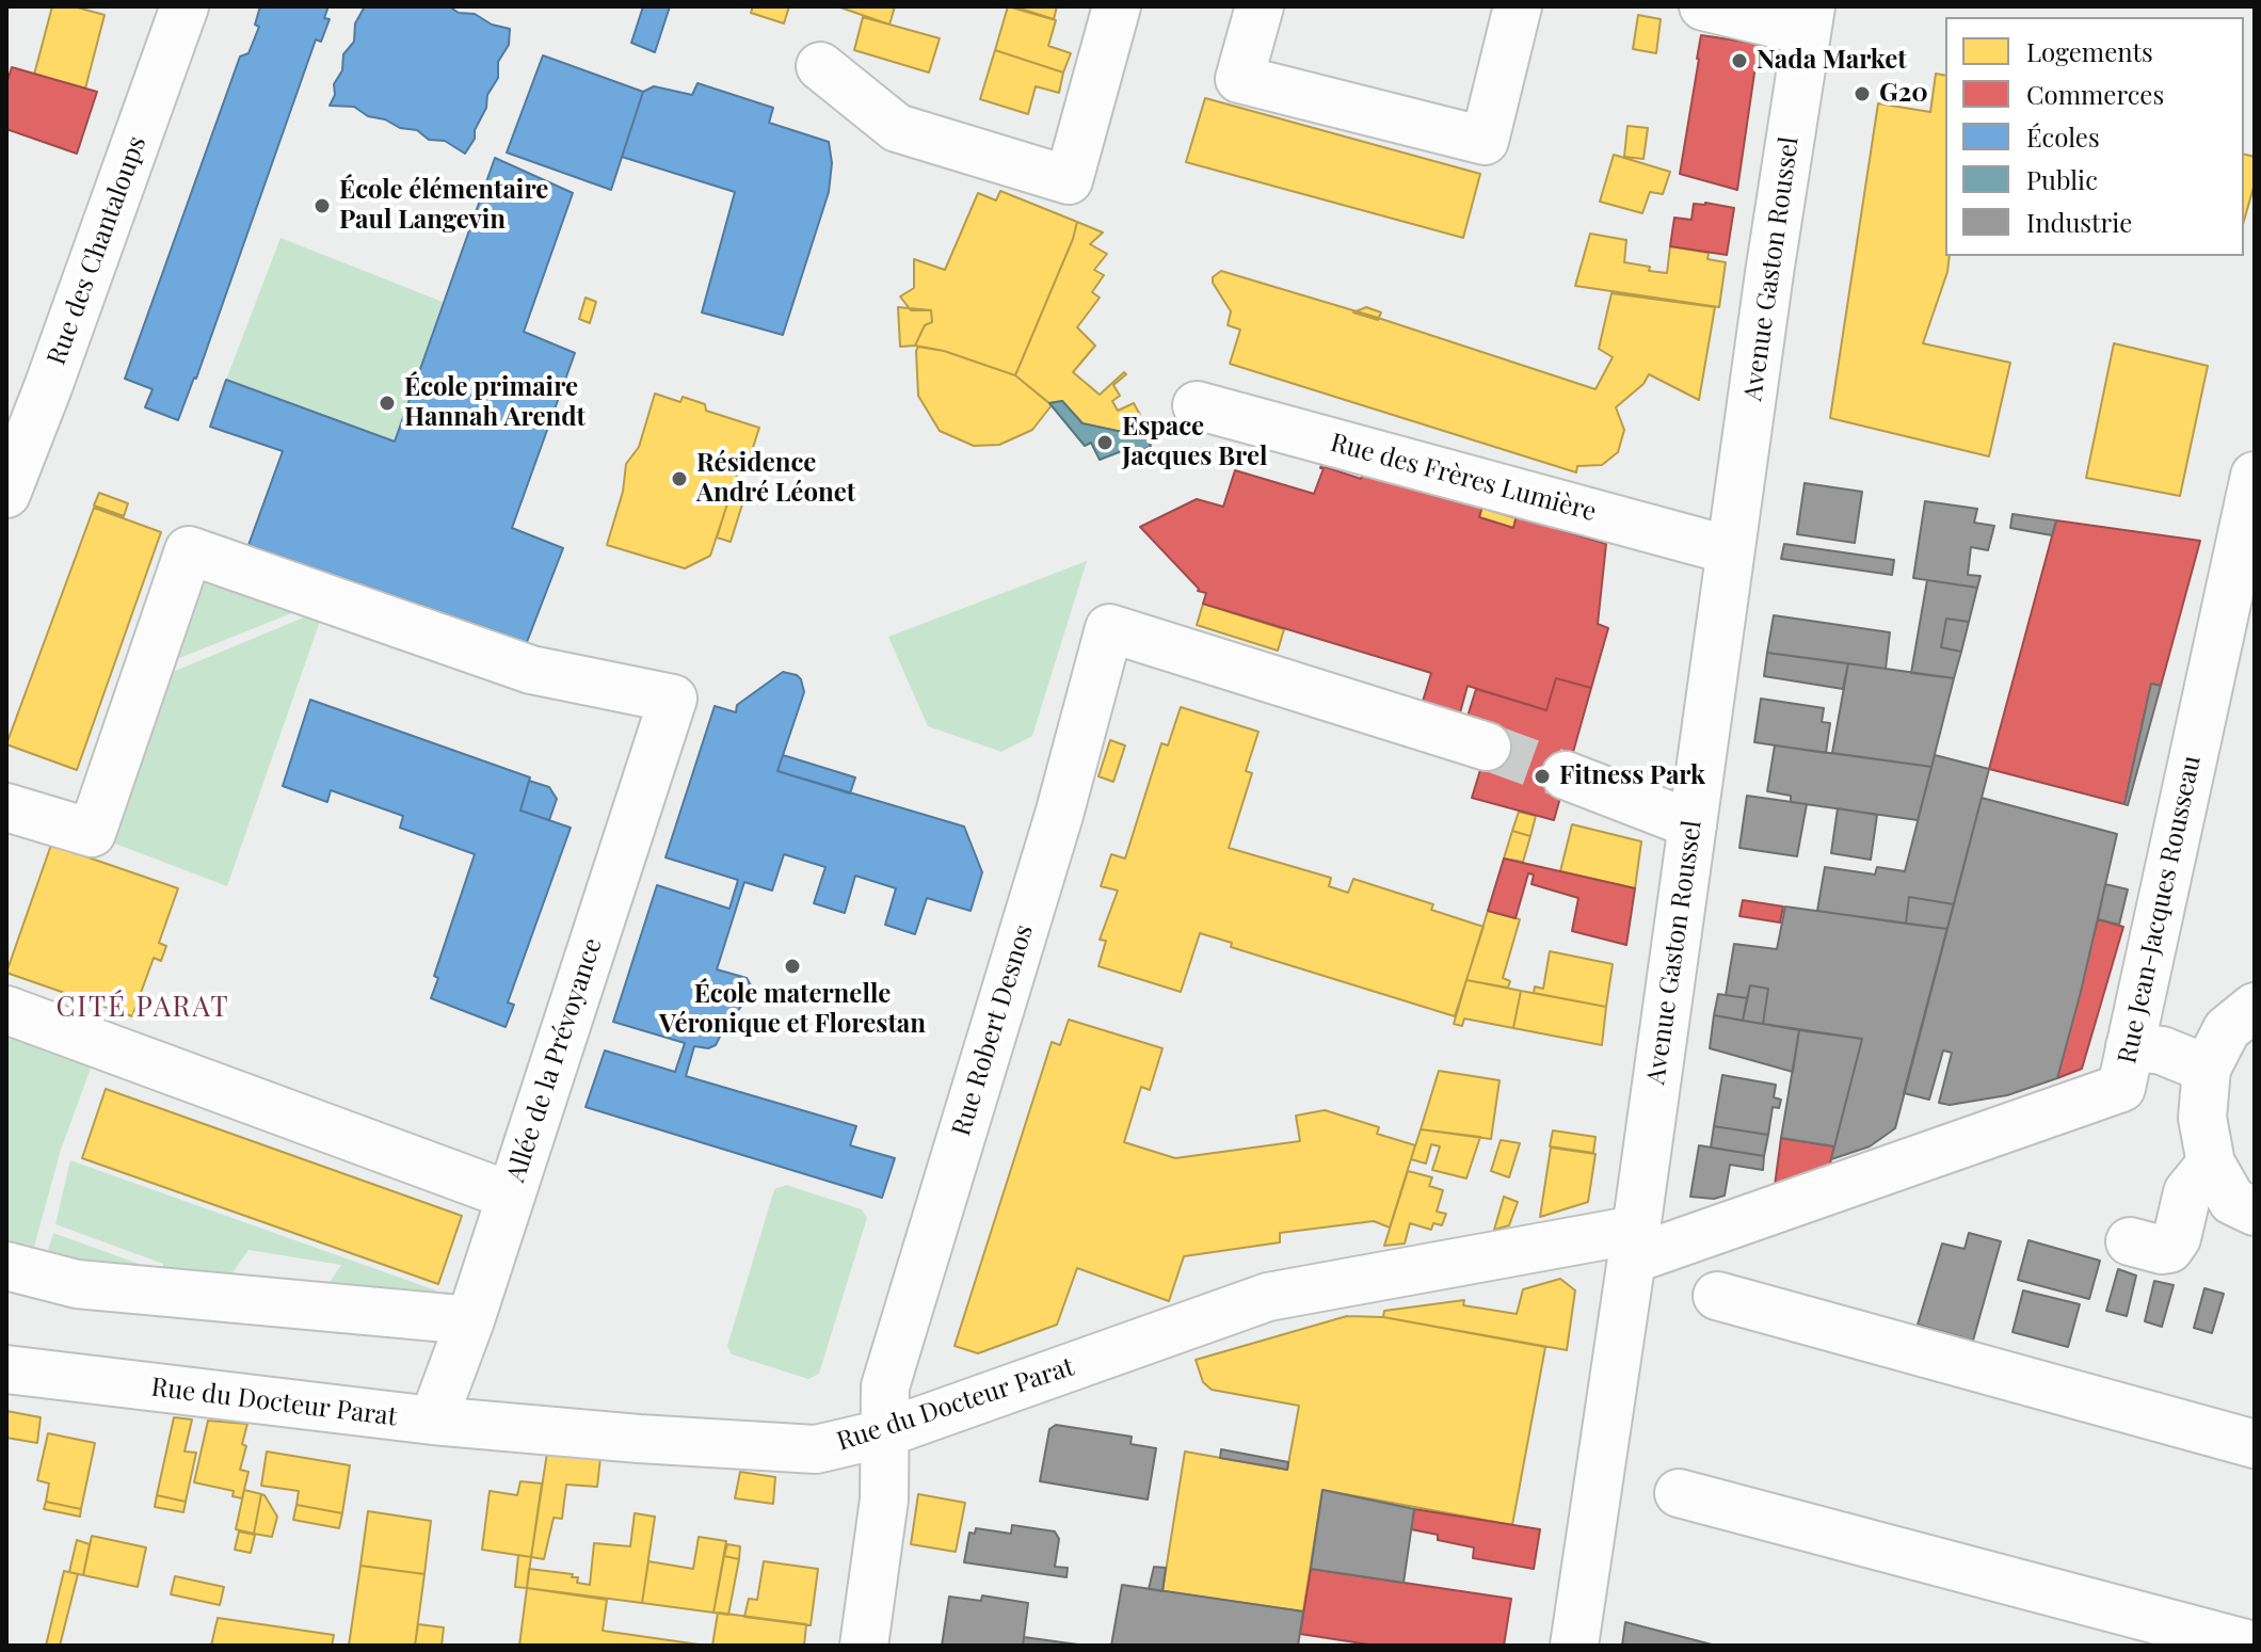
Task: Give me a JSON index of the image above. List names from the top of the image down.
{
  "streets": {
    "street": [
      "Rue des Chantaloups",
      "Avenue Gaston Roussel",
      "Rue des Frères Lumière",
      "Rue Jean-Jacques Rousseau",
      "Rue Robert Desnos",
      "Allée de la Prévoyance",
      "Rue du Docteur Parat"
    ]
  },
  "crossings": [
    ["Avenue Gaston Roussel", "Rue des Frères Lumière"],
    ["Avenue Gaston Roussel", "Rue Jean-Jacques Rousseau"],
    ["Avenue Gaston Roussel", "Rue du Docteur Parat"],
    ["Rue Jean-Jacques Rousseau", "Rue du Docteur Parat"],
    ["Rue Robert Desnos", "Rue du Docteur Parat"],
    ["Allée de la Prévoyance", "Rue du Docteur Parat"]
  ],
  "districts": ["CITÉ PARAT"],
  "places": [
    "Nada Market",
    "G20",
    "École élémentaire Paul Langevin",
    "École primaire Hannah Arendt",
    "Espace Jacques Brel",
    "Résidence André Léonet",
    "Fitness Park",
    "École maternelle Véronique et Florestan"
  ],
  "legend": [
    "Logements",
    "Commerces",
    "Écoles",
    "Public",
    "Industrie"
  ]
}
